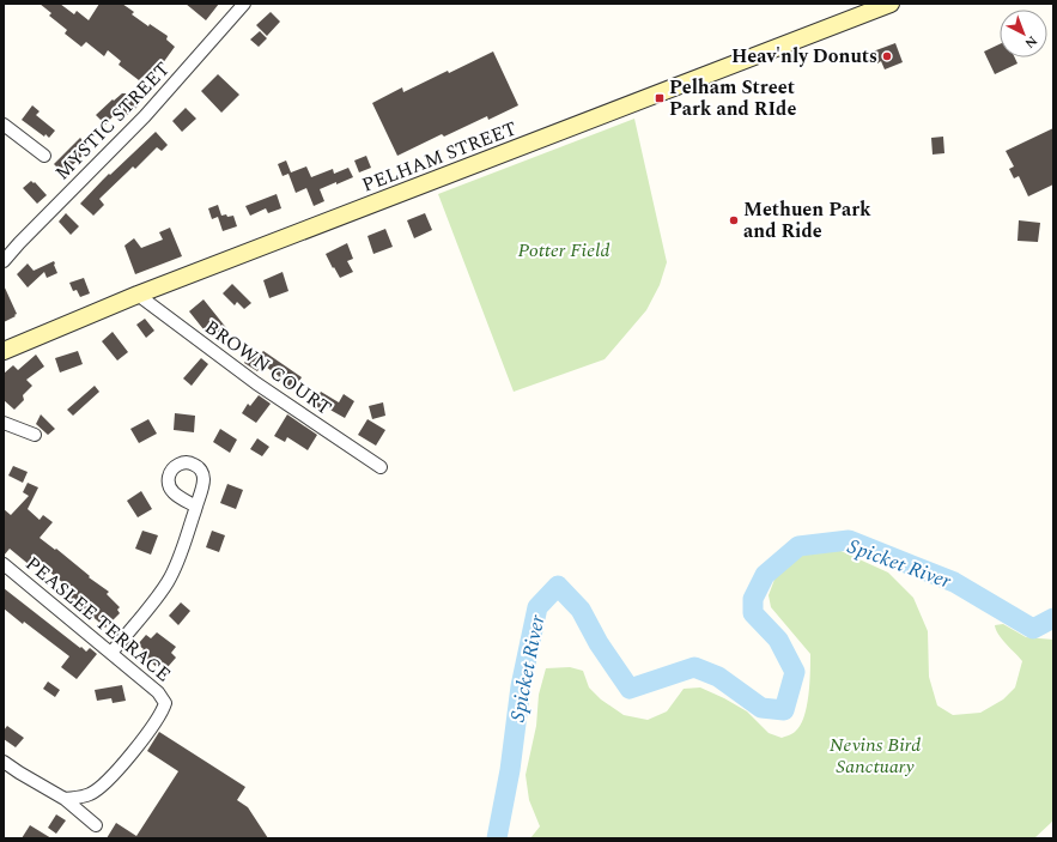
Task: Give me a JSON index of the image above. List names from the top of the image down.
{
  "streets": {
    "main road": ["PELHAM STREET"],
    "street": ["MYSTIC STREET", "BROWN COURT", "PEASLEE TERRACE"]
  },
  "crossings": [
    ["PELHAM STREET", "BROWN COURT"]
  ],
  "water": ["Spicket River"],
  "parks": ["Potter Field", "Nevins Bird Sanctuary"],
  "places": {
    "other": ["Heav'nly Donuts", "Methuen Park and Ride"],
    "transit": ["Pelham Street Park and RIde"]
  },
  "north": "bottom right"
}
